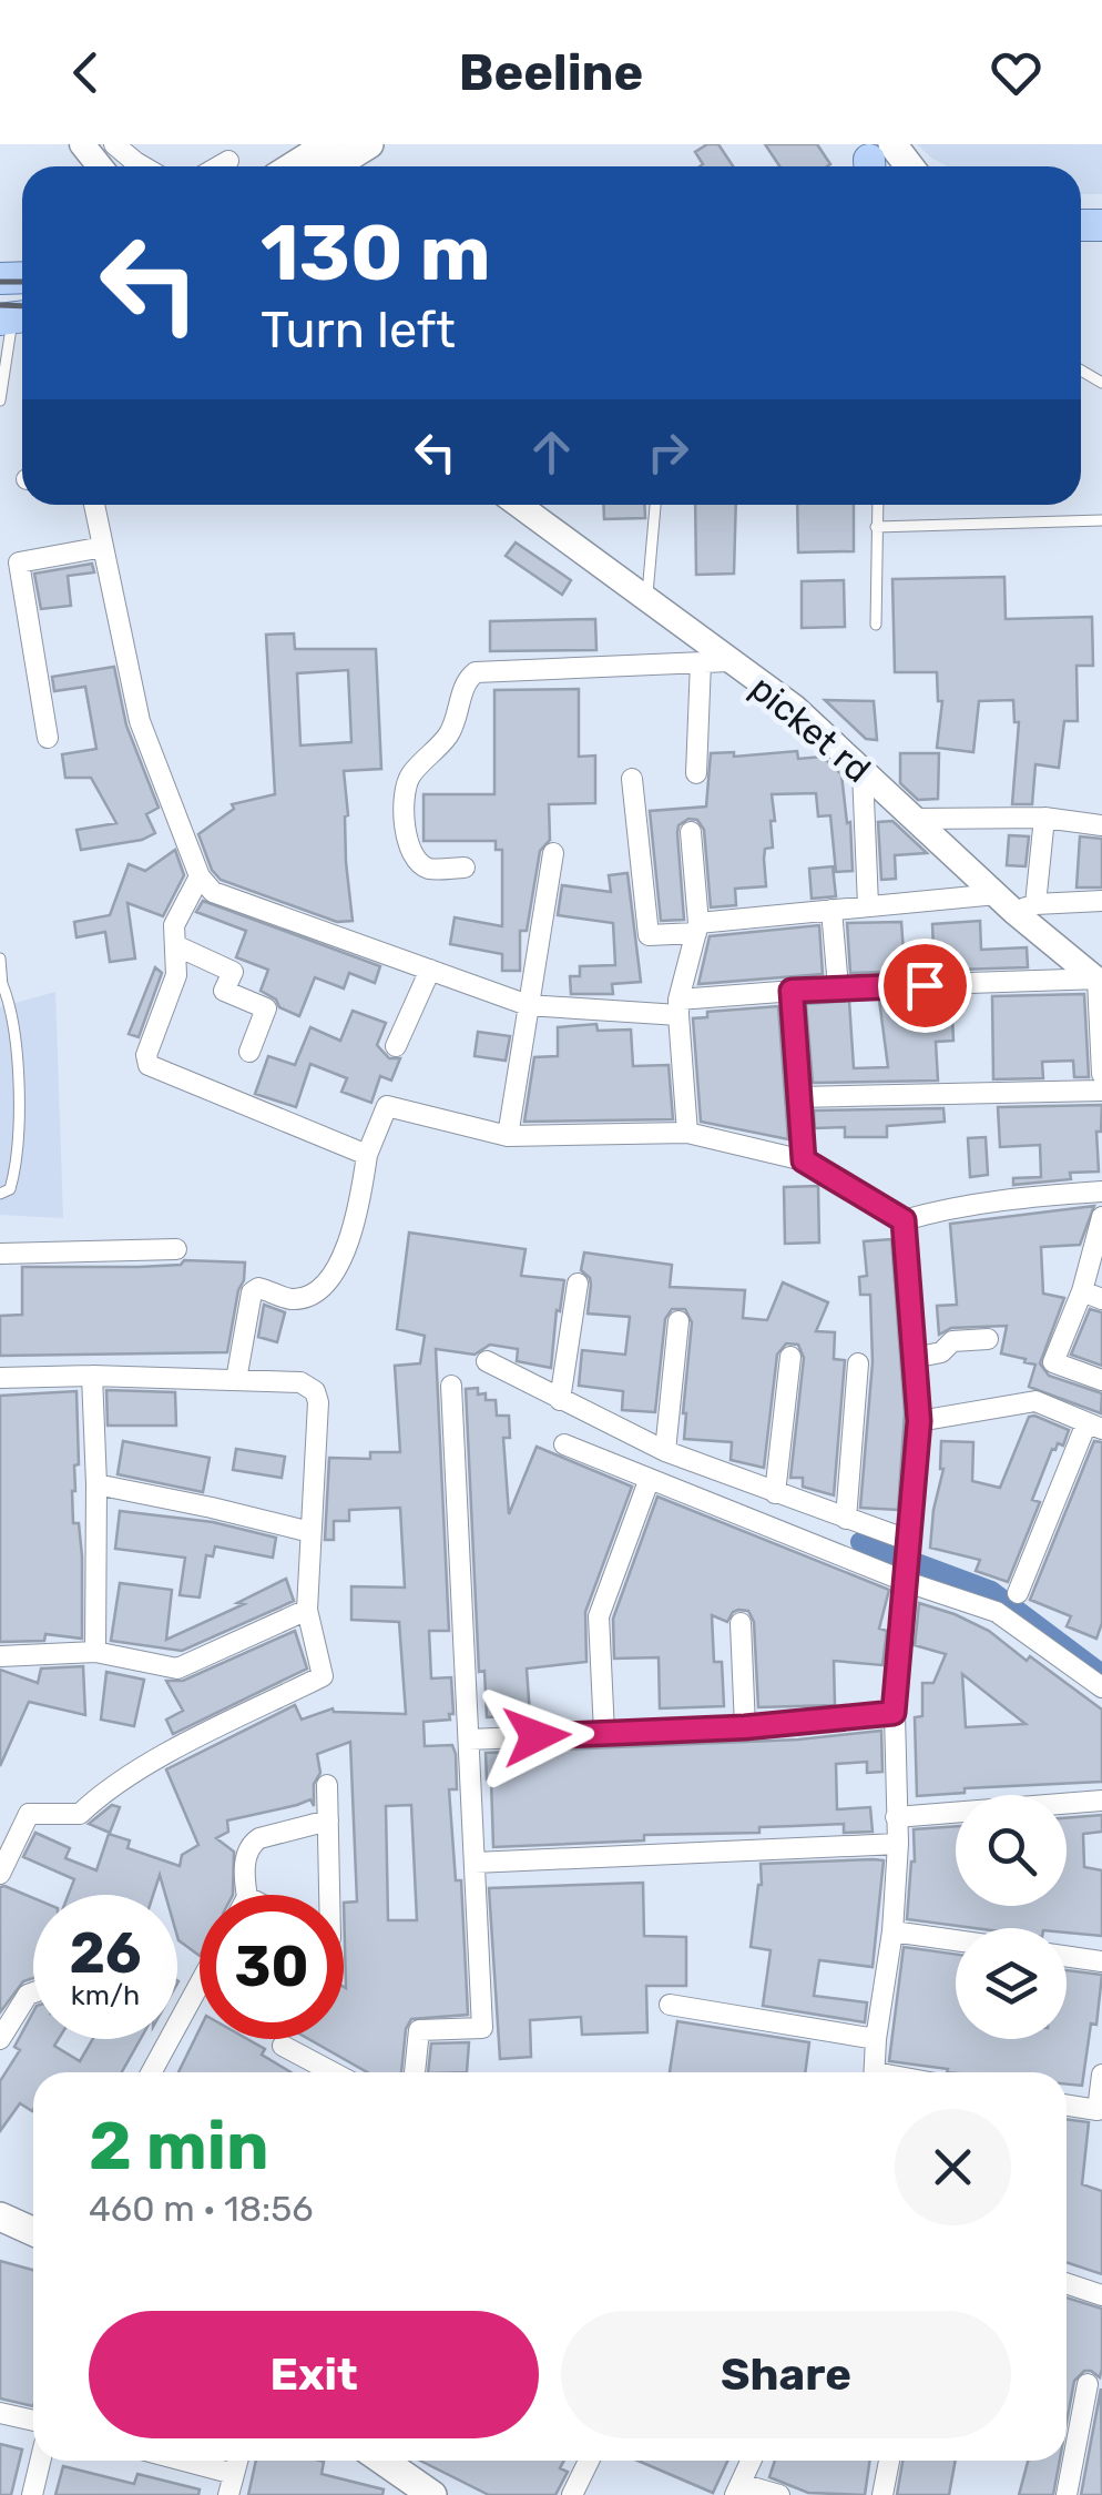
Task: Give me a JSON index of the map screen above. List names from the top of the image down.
{
  "streets": {
    "street": ["picket rd"]
  },
  "page": {
    "header": "Beeline",
    "turn": ["130 m", "Turn left"],
    "speed": "26 km/h",
    "limit": "30",
    "heading": ["2 min", "460 m · 18:56"],
    "buttons": ["Exit", "Share"]
  }
}
